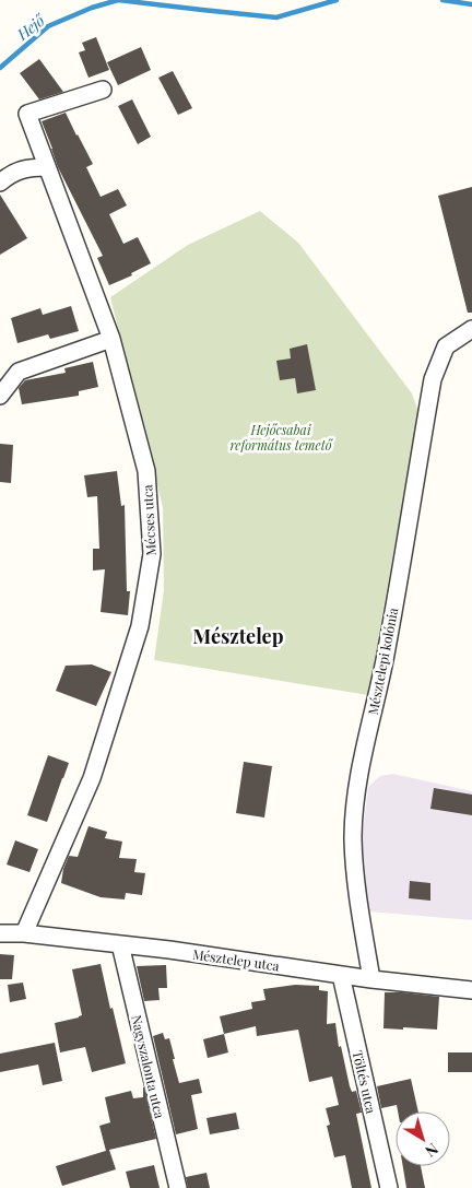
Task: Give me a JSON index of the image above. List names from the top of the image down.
{
  "streets": {
    "street": [
      "Mécses utca",
      "Mésztelepi kolónia",
      "Mésztelep utca",
      "Nagyszalonta utca",
      "Töltés utca"
    ]
  },
  "crossings": [
    ["Mécses utca", "Mésztelep utca"],
    ["Mésztelepi kolónia", "Mésztelep utca"],
    ["Mésztelep utca", "Nagyszalonta utca"],
    ["Mésztelep utca", "Töltés utca"]
  ],
  "districts": ["Mésztelep"],
  "water": ["Hejő"],
  "parks": ["Hejőcsabai református temető"],
  "north": "bottom right"
}
